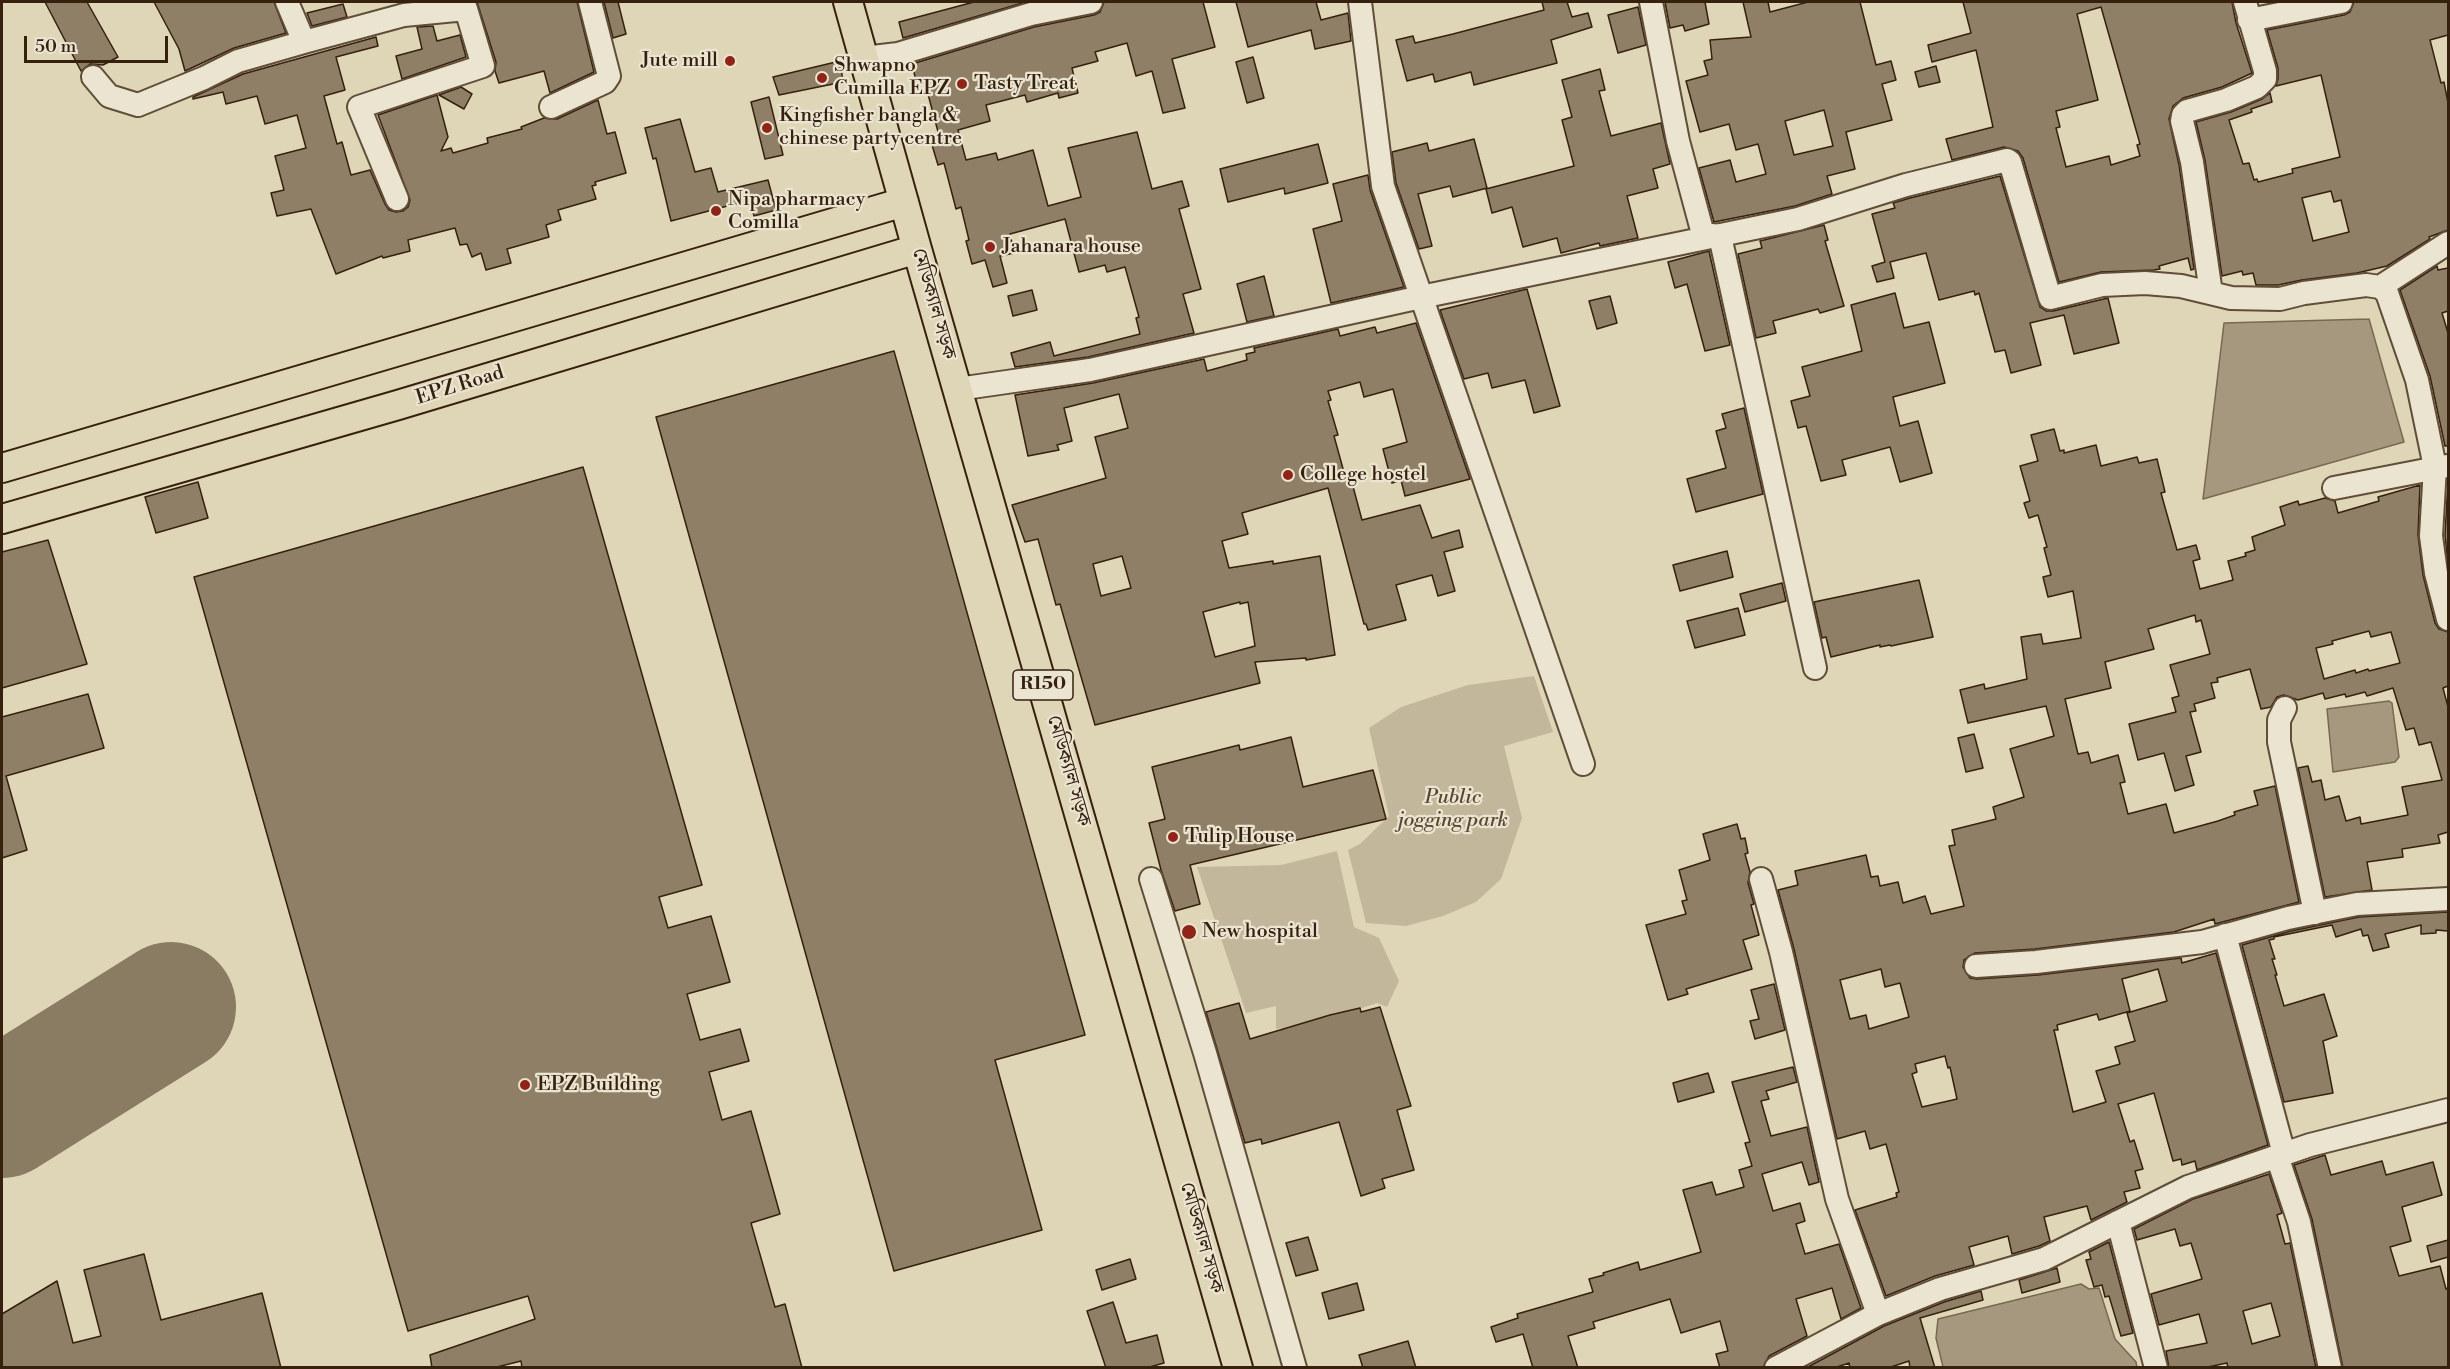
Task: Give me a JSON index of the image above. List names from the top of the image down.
{
  "streets": {
    "main road": ["মেডিক্যাল সড়ক", "EPZ Road", "R150"]
  },
  "crossings": [
    ["মেডিক্যাল সড়ক", "EPZ Road"]
  ],
  "parks": ["Public jogging park"],
  "places": [
    "Jute mill",
    "Shwapno Cumilla EPZ",
    "Tasty Treat",
    "Kingfisher bangla & chinese party centre",
    "Nipa pharmacy Comilla",
    "Jahanara house",
    "College hostel",
    "Tulip House",
    "New hospital",
    "EPZ Building"
  ],
  "scale_bar": "50 m"
}
